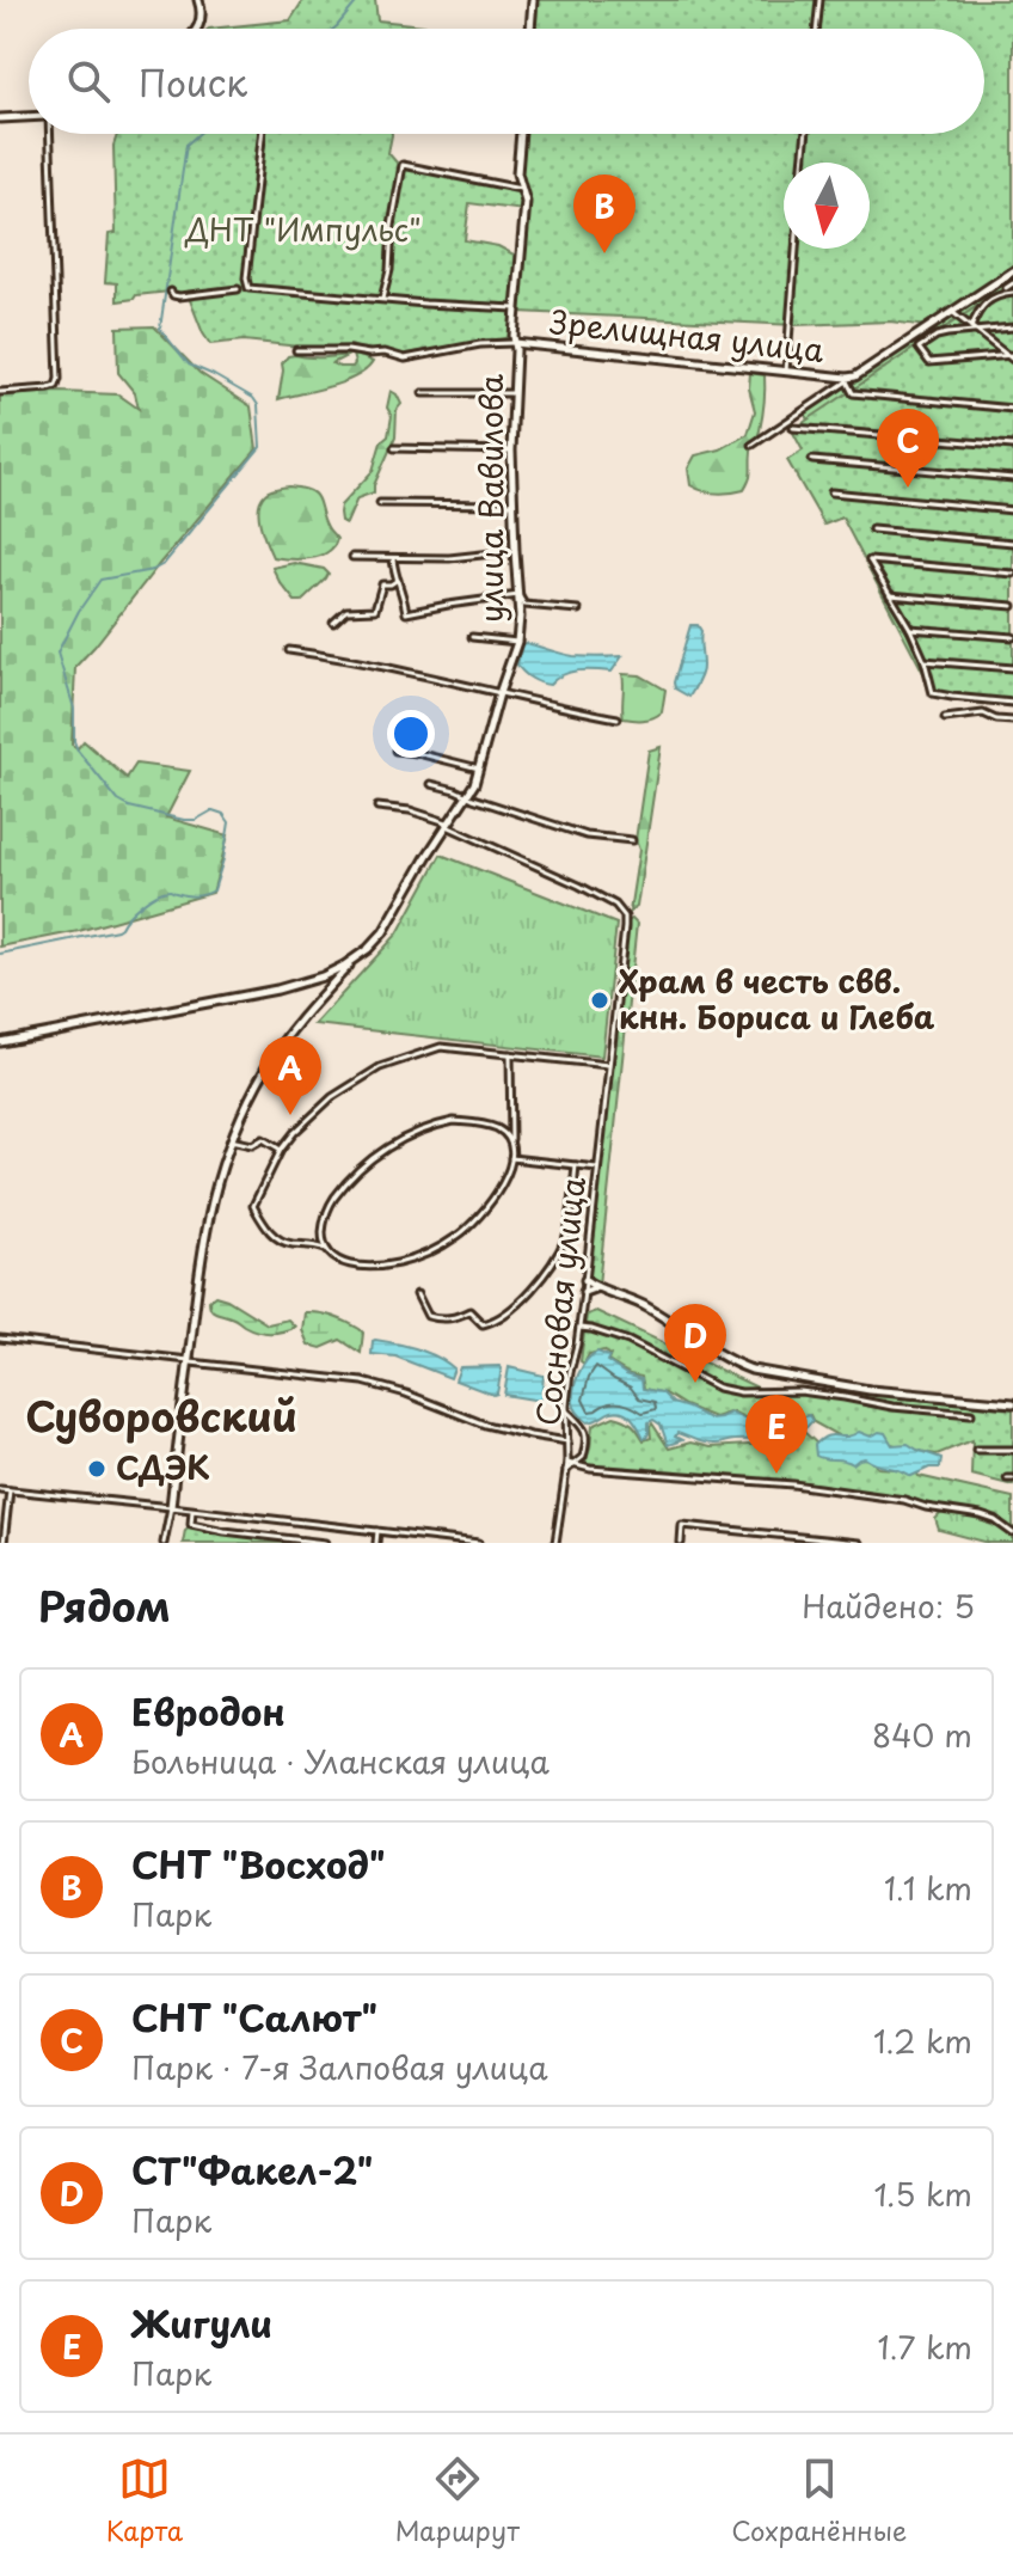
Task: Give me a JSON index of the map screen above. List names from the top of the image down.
{
  "streets": {
    "street": ["Зрелищная улица", "улица Вавилова", "Сосновая улица"]
  },
  "crossings": [
    ["Зрелищная улица", "улица Вавилова"],
    ["улица Вавилова", "Сосновая улица"]
  ],
  "districts": ["Суворовский"],
  "parks": ["ДНТ \"Импульс\""],
  "places": ["Храм в честь свв. кнн. Бориса и Глеба", "СДЭК"],
  "north": "bottom",
  "page": {
    "search": "Поиск",
    "pins": [
      "B",
      "C",
      "A",
      "D",
      "E"
    ],
    "heading": ["Рядом", "Найдено: 5"],
    "list": [
      {
        "mark": "A",
        "name": "Евродон",
        "note": "Больница · Уланская улица",
        "value": "840 m"
      },
      {
        "mark": "B",
        "name": "СНТ \"Восход\"",
        "note": "Парк",
        "value": "1.1 km"
      },
      {
        "mark": "C",
        "name": "СНТ \"Салют\"",
        "note": "Парк · 7-я Залповая улица",
        "value": "1.2 km"
      },
      {
        "mark": "D",
        "name": "СТ\"Факел-2\"",
        "note": "Парк",
        "value": "1.5 km"
      },
      {
        "mark": "E",
        "name": "Жигули",
        "note": "Парк",
        "value": "1.7 km"
      }
    ],
    "nav": ["Карта", "Маршрут", "Сохранённые"]
  }
}
